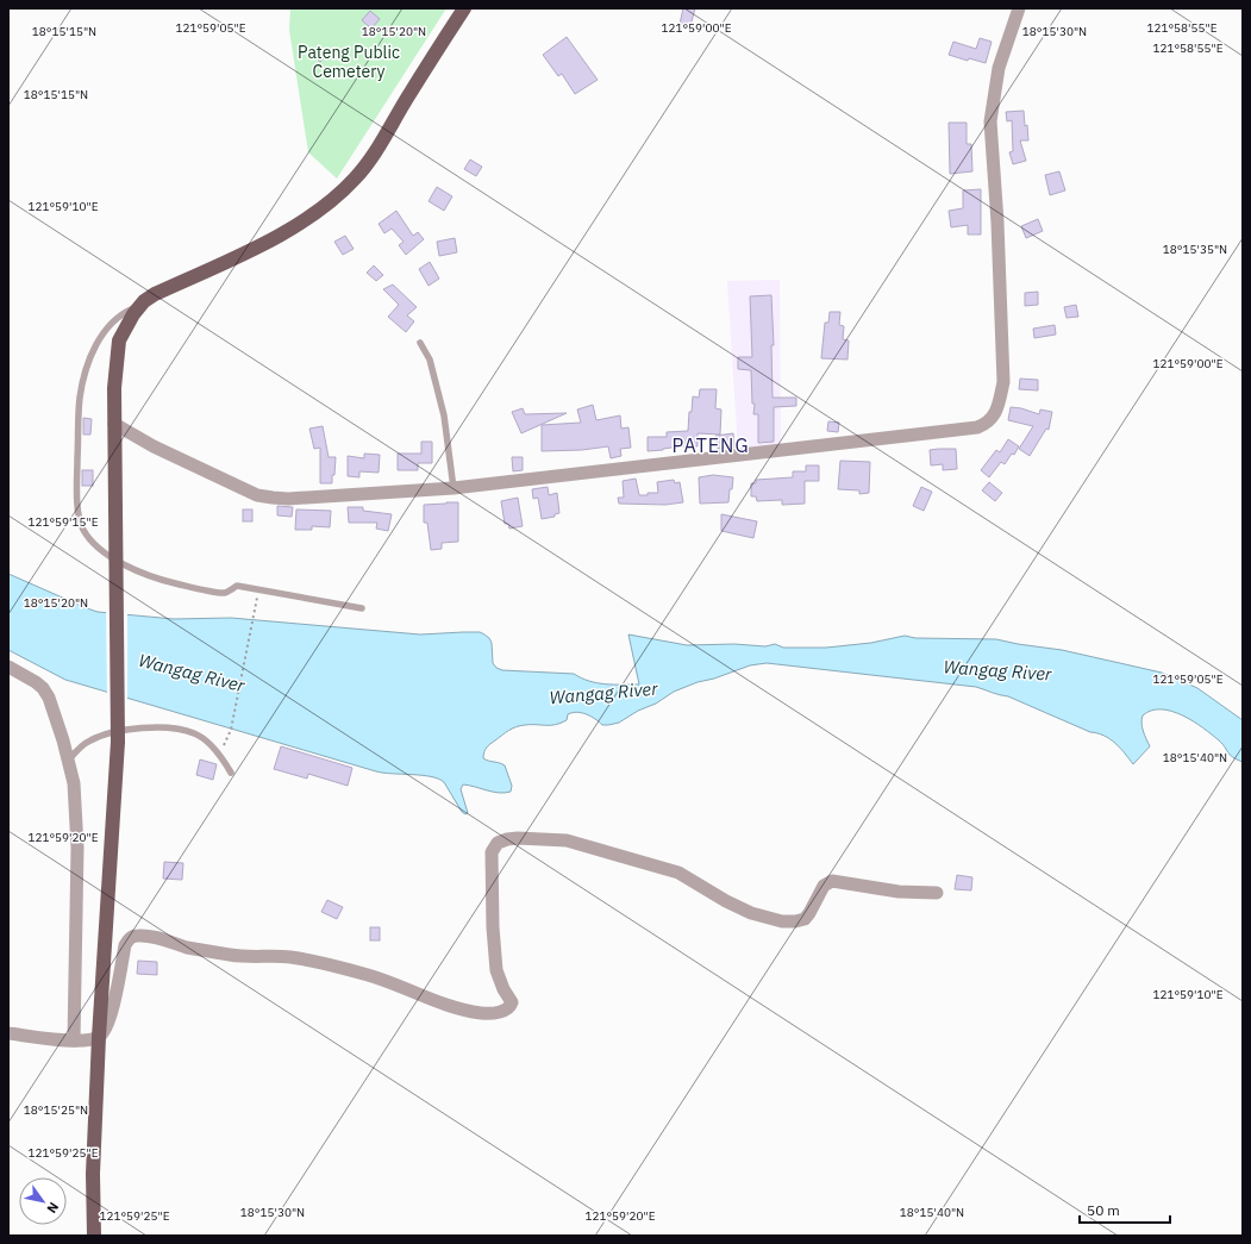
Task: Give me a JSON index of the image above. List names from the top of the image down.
{
  "districts": ["PATENG"],
  "water": ["Wangag River"],
  "parks": ["Pateng Public Cemetery"],
  "scale_bar": "50 m",
  "north": "bottom right",
  "coordinates": [
    "121°59'05\"E",
    "121°59'00\"E",
    "121°58'55\"E",
    "18°15'20\"N",
    "18°15'15\"N",
    "18°15'30\"N",
    "121°59'10\"E",
    "18°15'35\"N",
    "121°59'15\"E",
    "18°15'40\"N",
    "121°59'20\"E",
    "18°15'25\"N",
    "121°59'25\"E"
  ]
}
